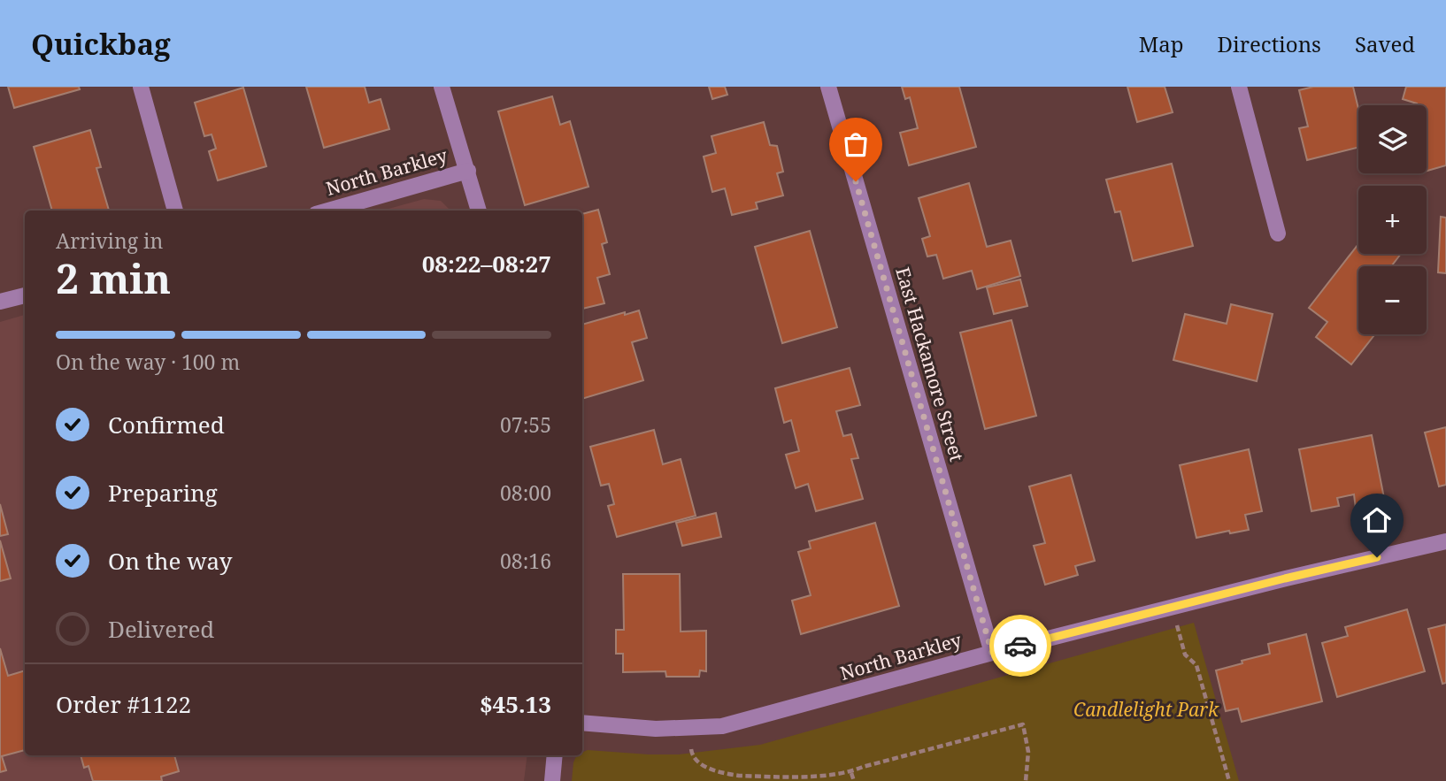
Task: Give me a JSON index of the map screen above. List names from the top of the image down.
{
  "streets": {
    "street": ["North Barkley", "East Hackamore Street"]
  },
  "crossings": [
    ["North Barkley", "East Hackamore Street"]
  ],
  "parks": ["Candlelight Park"],
  "page": {
    "header": "Quickbag",
    "nav": ["Map", "Directions", "Saved"],
    "map_buttons": ["+", "−"],
    "heading": ["2 min", "Arriving in", "08:22–08:27"],
    "panel": ["Order #1122", "$45.13"],
    "bar": "On the way · 100 m",
    "list": [
      ["Confirmed", "07:55"],
      ["Preparing", "08:00"],
      ["On the way", "08:16"],
      "Delivered"
    ]
  }
}
